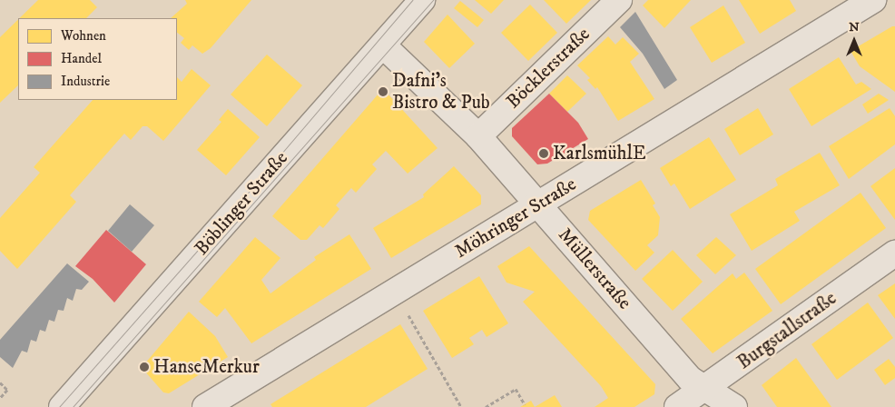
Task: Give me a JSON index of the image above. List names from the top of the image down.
{
  "streets": {
    "street": [
      "Böcklerstraße",
      "Böblinger Straße",
      "Möhringer Straße",
      "Müllerstraße",
      "Burgstallstraße"
    ]
  },
  "crossings": [
    ["Böcklerstraße", "Müllerstraße"],
    ["Böblinger Straße", "Müllerstraße"],
    ["Möhringer Straße", "Müllerstraße"],
    ["Müllerstraße", "Burgstallstraße"]
  ],
  "places": ["Dafni's Bistro & Pub", "KarlsmühlE", "HanseMerkur"],
  "legend": ["Wohnen", "Handel", "Industrie"],
  "north": "top"
}
